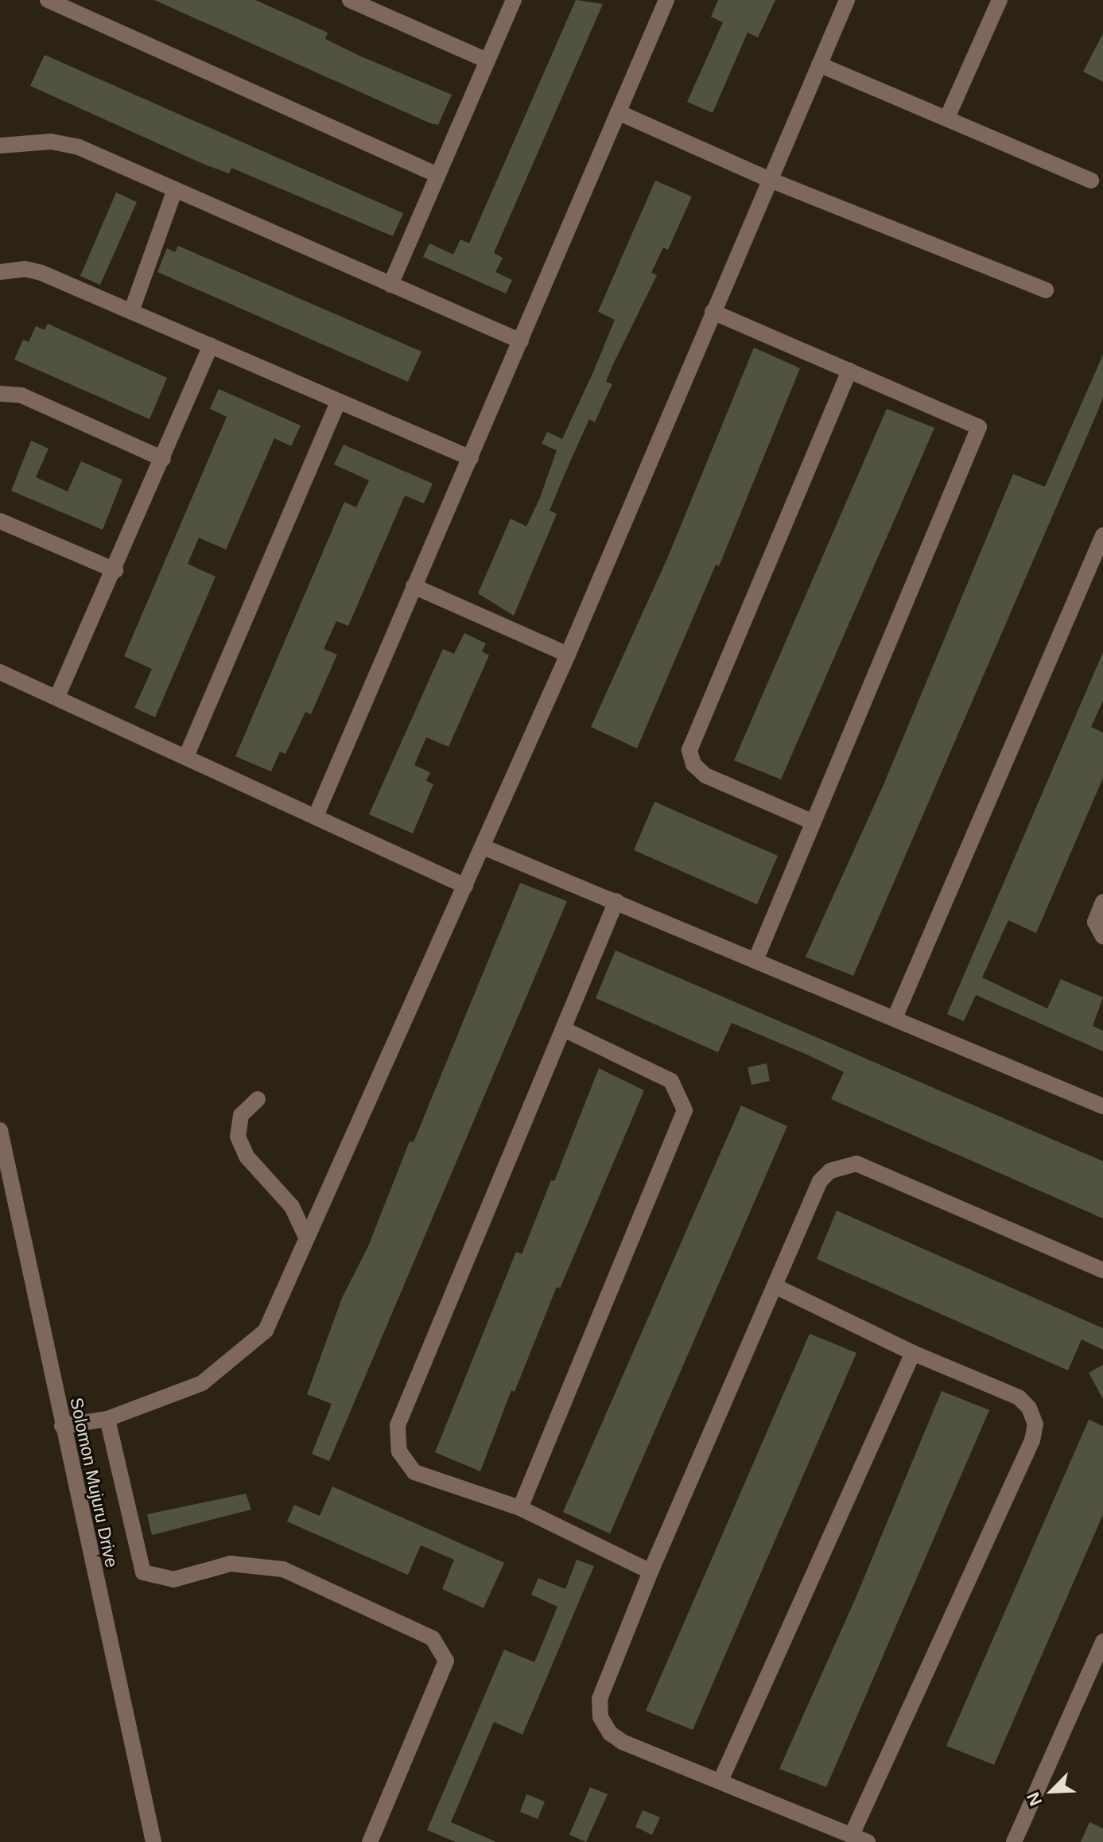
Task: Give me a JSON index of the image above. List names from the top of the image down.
{
  "streets": {
    "street": ["Solomon Mujuru Drive"]
  },
  "north": "bottom left"
}
